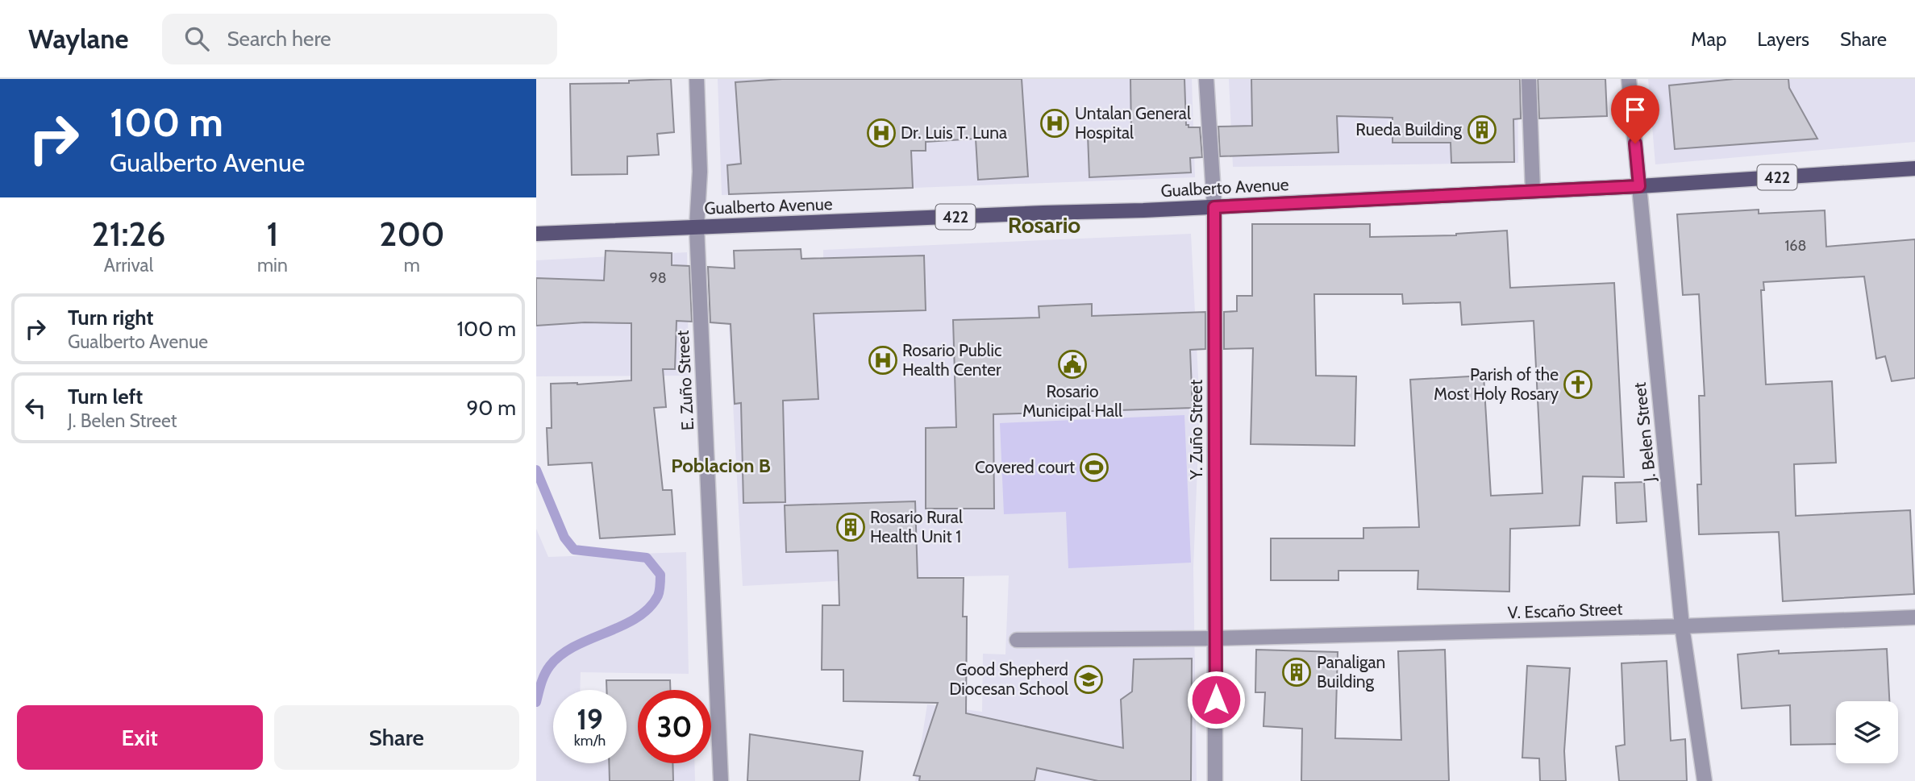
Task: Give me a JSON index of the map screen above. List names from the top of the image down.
{
  "streets": {
    "main road": ["422", "Gualberto Avenue"],
    "street": [
      "E. Zuño Street",
      "Y. Zuño Street",
      "J. Belen Street",
      "V. Escaño Street"
    ]
  },
  "crossings": [
    ["Gualberto Avenue", "E. Zuño Street"],
    ["Gualberto Avenue", "Y. Zuño Street"],
    ["Gualberto Avenue", "J. Belen Street"],
    ["Y. Zuño Street", "V. Escaño Street"],
    ["J. Belen Street", "V. Escaño Street"]
  ],
  "districts": ["Rosario", "Poblacion B"],
  "places": {
    "hospital": ["Untalan General Hospital", "Dr. Luis T. Luna", "Rosario Public Health Center"],
    "building": ["Rueda Building", "Rosario Rural Health Unit 1", "Panaligan Building"],
    "public building": ["Rosario Municipal Hall"],
    "church": ["Parish of the Most Holy Rosary"],
    "sports": ["Covered court"],
    "school or university": ["Good Shepherd Diocesan School"]
  },
  "house_numbers": ["168", "98"],
  "page": {
    "header": "Waylane",
    "search": "Search here",
    "nav": ["Map", "Layers", "Share"],
    "turn": ["100 m", "Gualberto Avenue"],
    "eta": [
      "21:26",
      "Arrival",
      "1",
      "min",
      "200",
      "m"
    ],
    "list": [
      {
        "name": "Turn right",
        "note": "Gualberto Avenue",
        "value": "100 m"
      },
      {
        "name": "Turn left",
        "note": "J. Belen Street",
        "value": "90 m"
      }
    ],
    "speed": "19 km/h",
    "limit": "30",
    "buttons": ["Exit", "Share"]
  }
}
